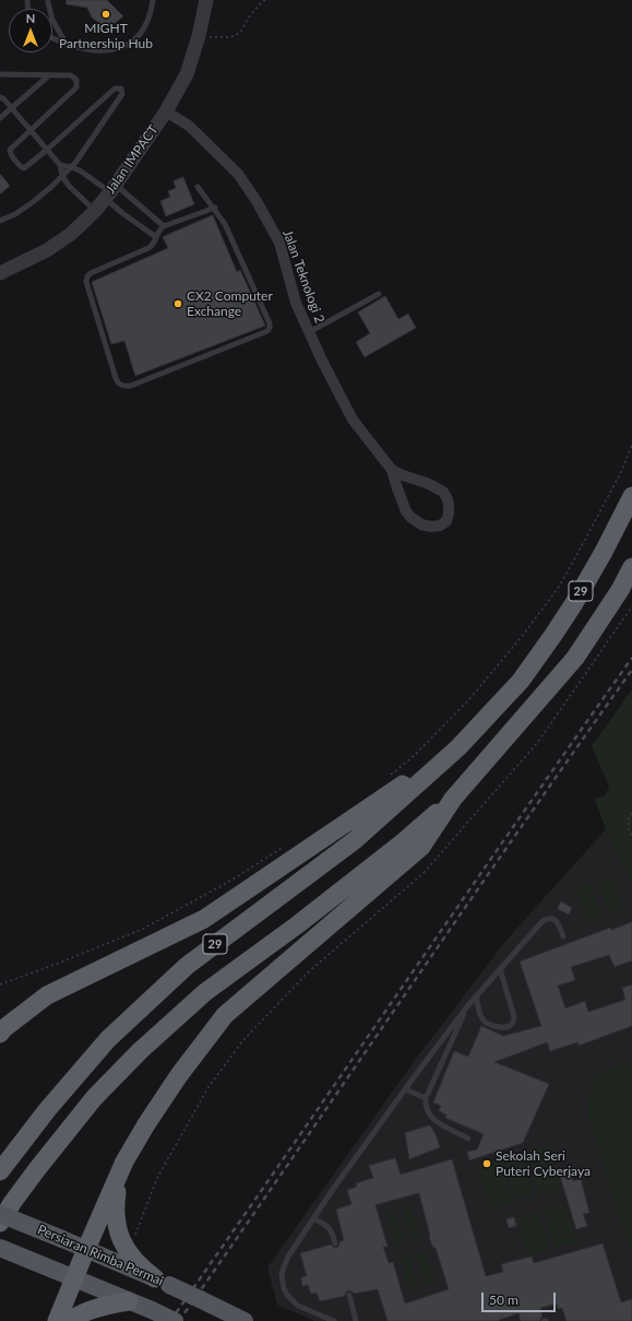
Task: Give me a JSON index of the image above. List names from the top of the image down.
{
  "streets": {
    "highway": ["29"],
    "main road": ["Persiaran Rimba Permai"],
    "street": ["Jalan IMPACT", "Jalan Teknologi 2"]
  },
  "crossings": [
    ["Jalan IMPACT", "Jalan Teknologi 2"]
  ],
  "places": ["MIGHT Partnership Hub", "CX2 Computer Exchange", "Sekolah Seri Puteri Cyberjaya"],
  "scale_bar": "50 m",
  "north": "top"
}
